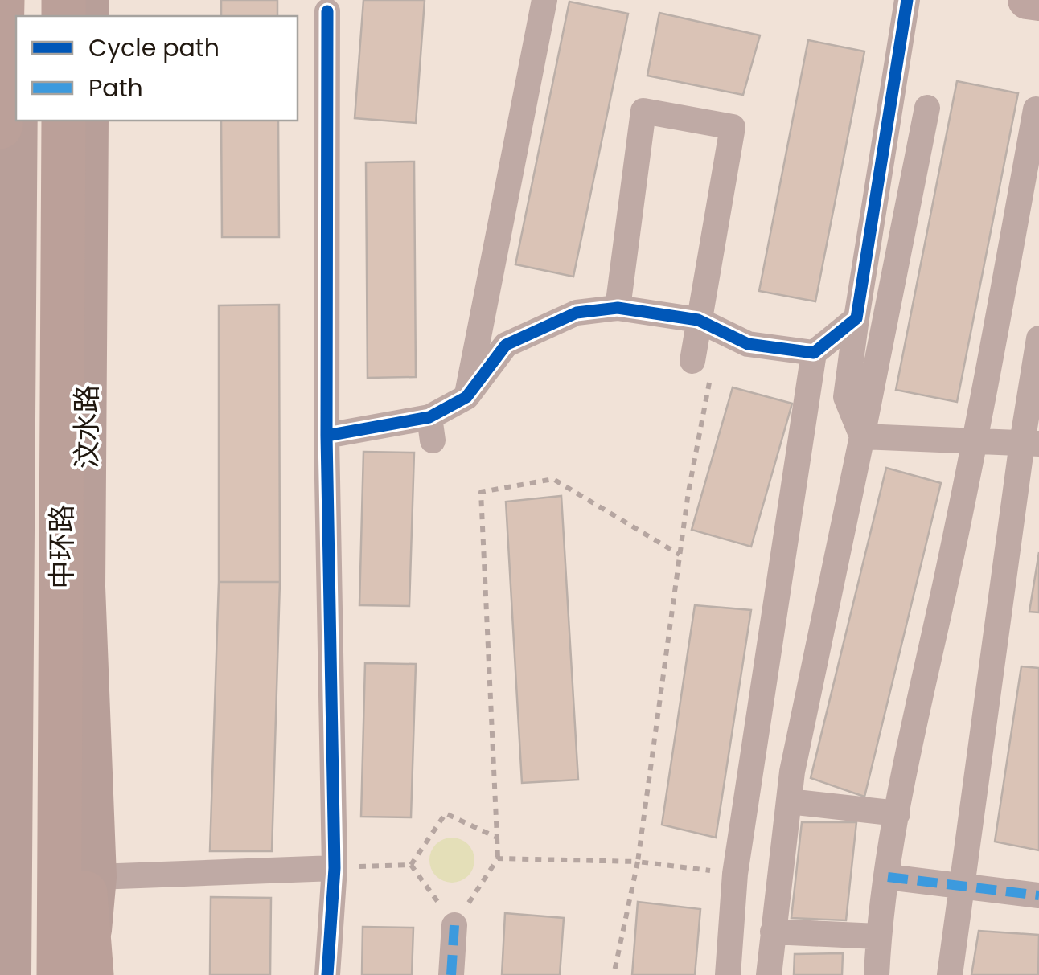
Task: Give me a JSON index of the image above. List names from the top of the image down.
{
  "streets": {
    "highway": ["中环路"],
    "main road": ["汶水路"]
  },
  "crossings": [
    ["汶水路", "中环路"]
  ],
  "legend": ["Cycle path", "Path"]
}
